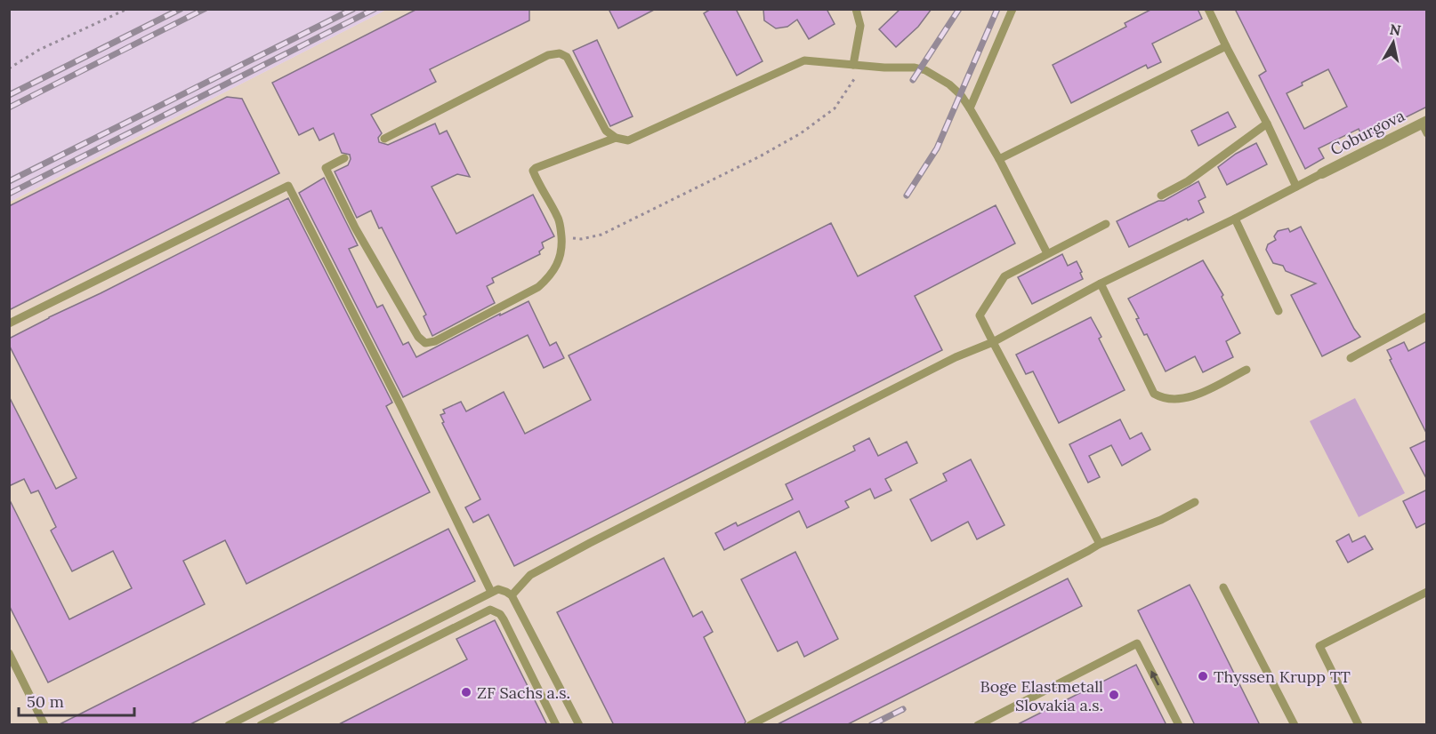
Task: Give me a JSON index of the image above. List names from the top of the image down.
{
  "streets": {
    "street": ["Coburgova"]
  },
  "places": ["Thyssen Krupp TT", "ZF Sachs a.s.", "Boge Elastmetall Slovakia a.s."],
  "scale_bar": "50 m",
  "north": "top"
}
